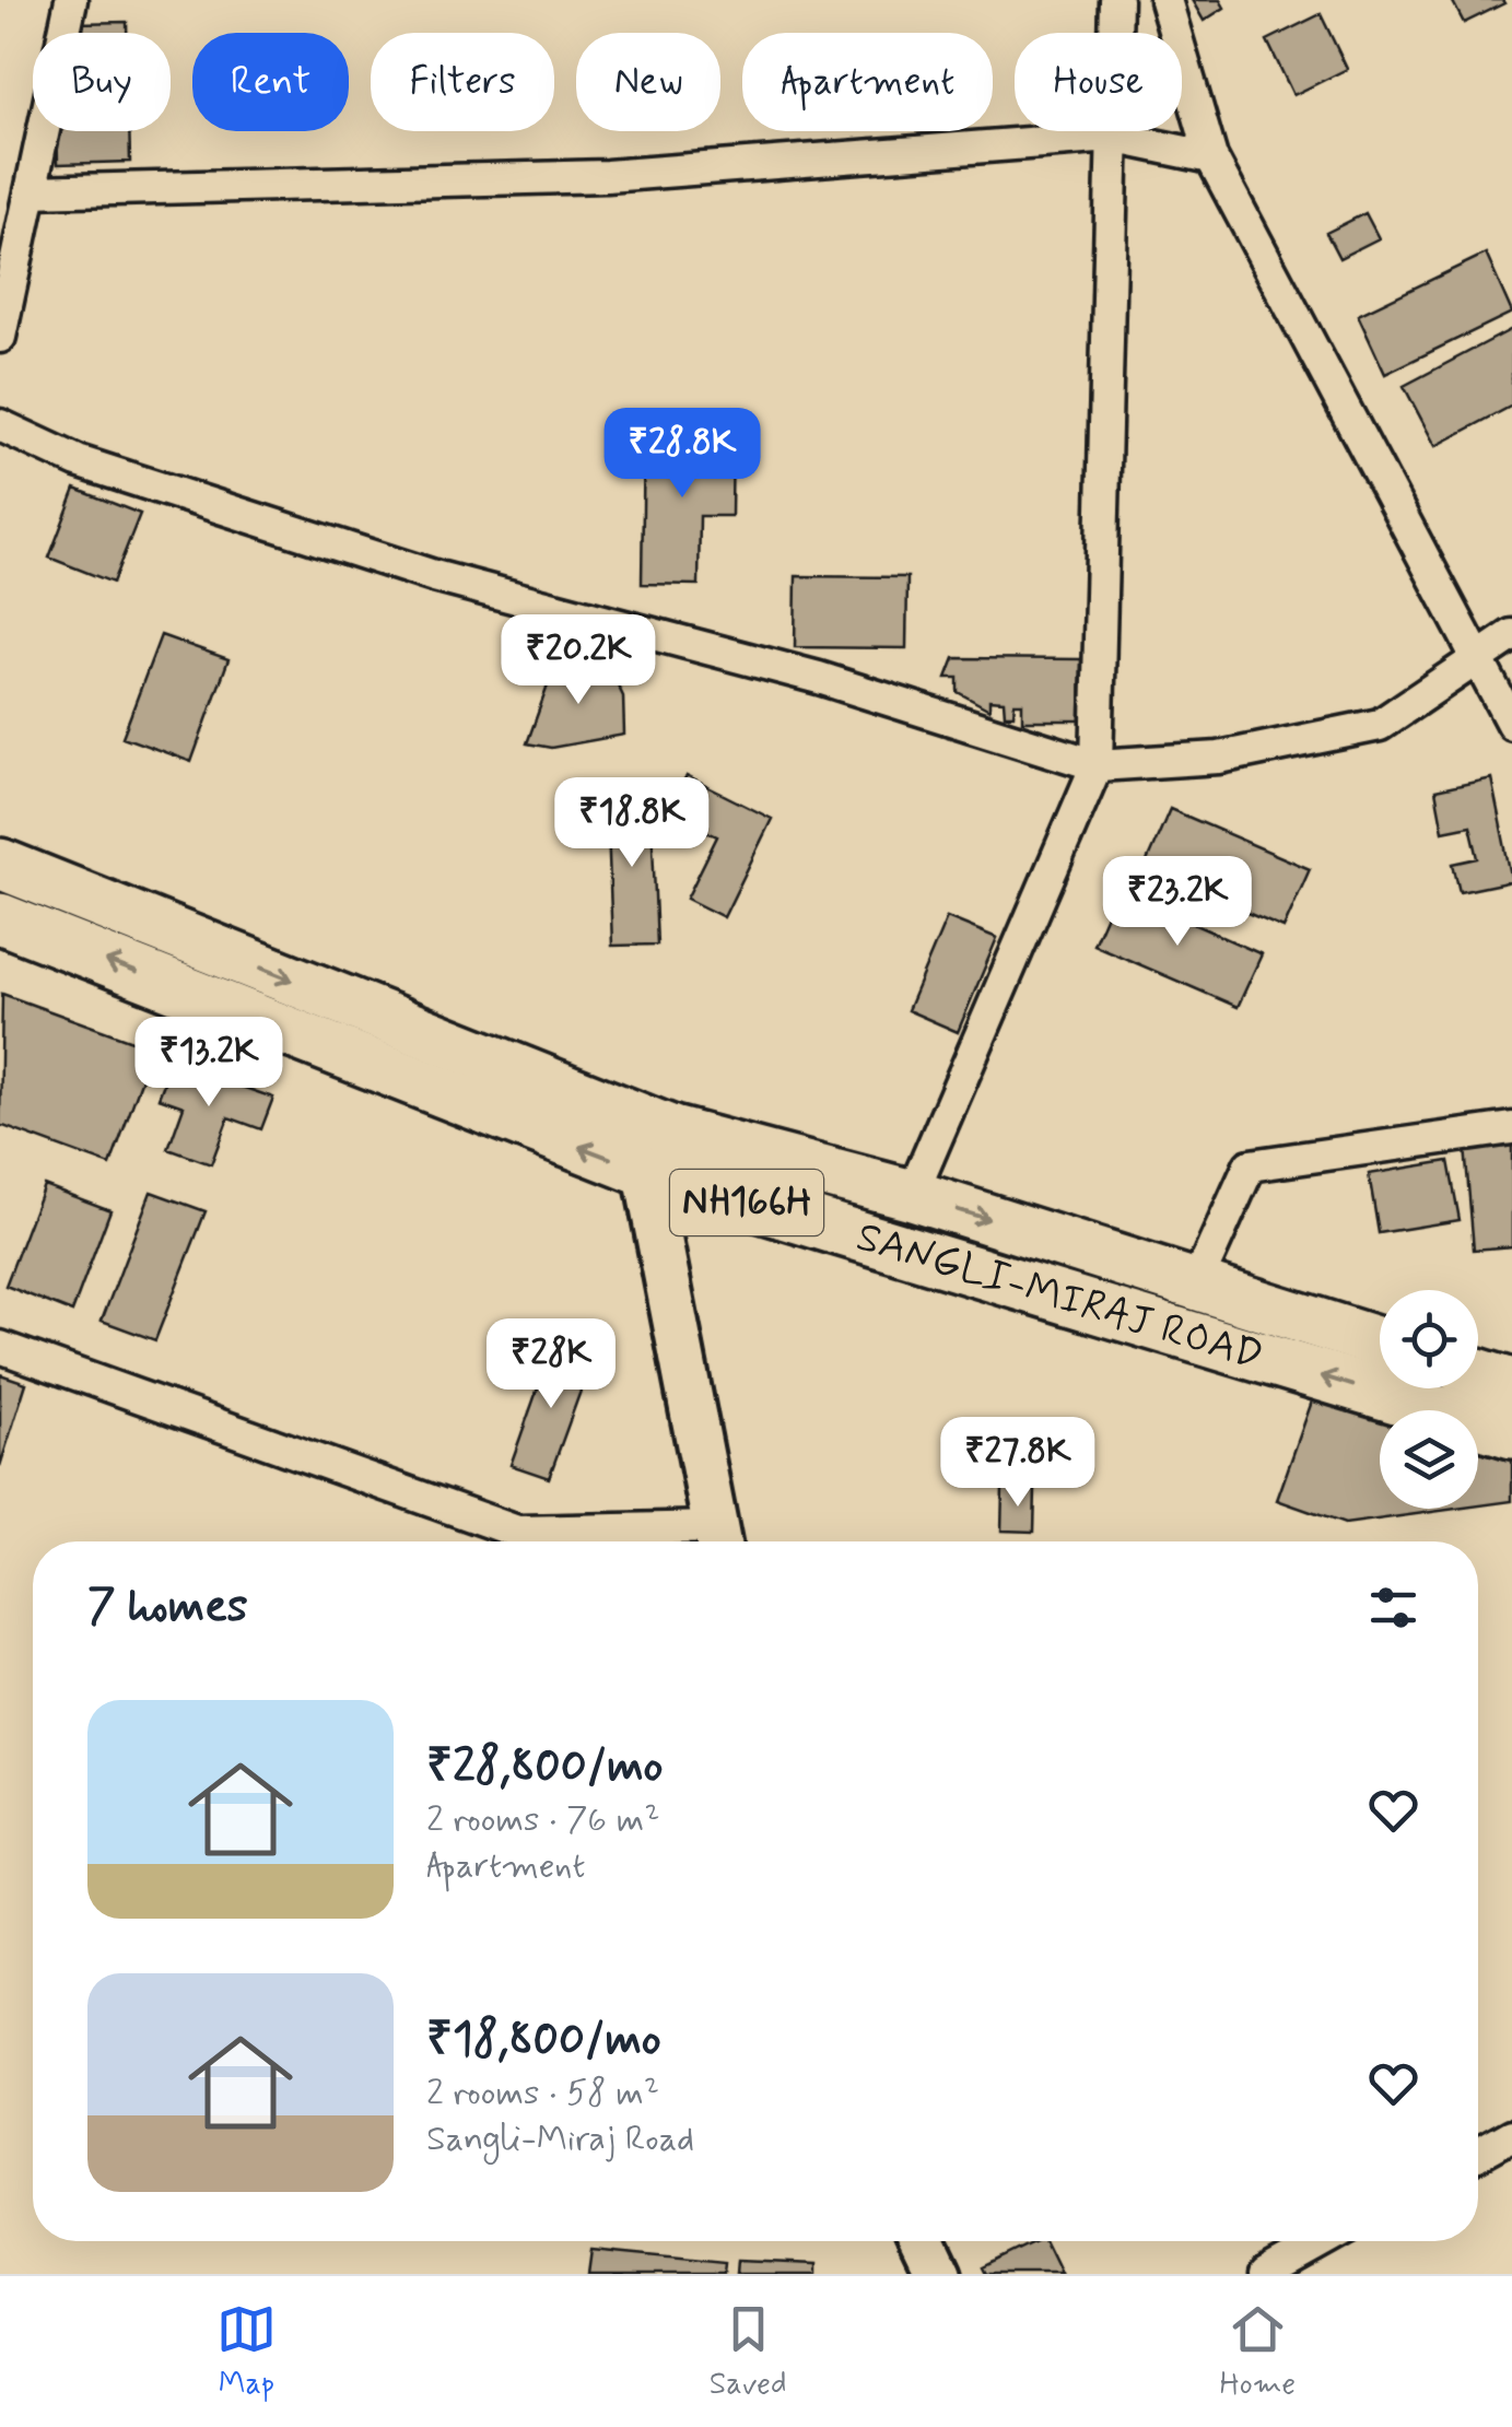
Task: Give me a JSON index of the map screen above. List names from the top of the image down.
{
  "streets": {
    "highway": ["NH166H", "SANGLI-MIRAJ ROAD"]
  },
  "page": {
    "chip": [
      "Buy",
      "Rent",
      "Filters",
      "New",
      "Apartment",
      "House"
    ],
    "price": [
      "₹28.8K",
      "₹20.2K",
      "₹18.8K",
      "₹23.2K",
      "₹13.2K",
      "₹28K",
      "₹27.8K"
    ],
    "heading": "7 homes",
    "list": [
      {
        "name": "₹28,800/mo",
        "note": "2 rooms · 76 m² · Apartment"
      },
      {
        "name": "₹18,800/mo",
        "note": "2 rooms · 58 m² · Sangli-Miraj Road"
      }
    ],
    "tabs": ["Map", "Saved", "Home"]
  }
}
